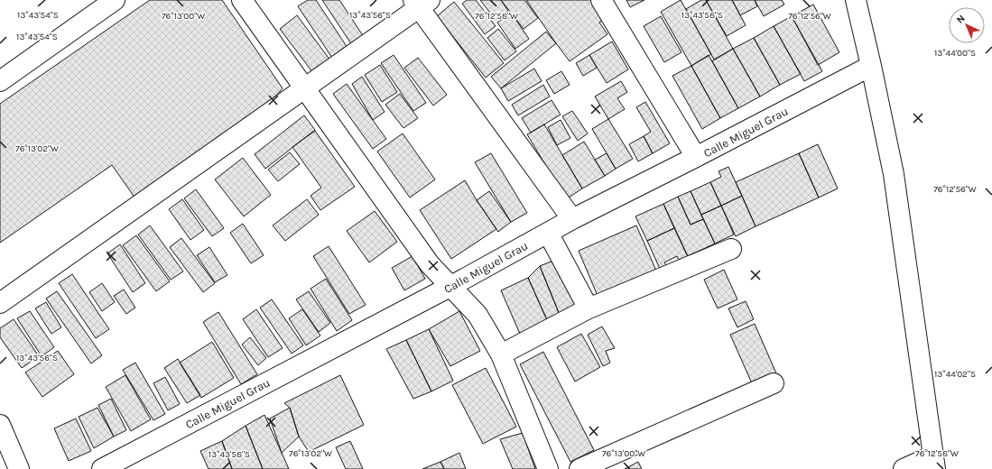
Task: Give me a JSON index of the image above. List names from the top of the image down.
{
  "streets": {
    "street": ["Calle Miguel Grau"]
  },
  "north": "top left",
  "coordinates": [
    "13°43'56\"S",
    "13°43'54\"S",
    "13°43'58\"S",
    "76°12'58\"W",
    "76°13'00\"W",
    "76°12'56\"W",
    "13°44'00\"S",
    "76°13'02\"W",
    "13°44'02\"S"
  ]
}
